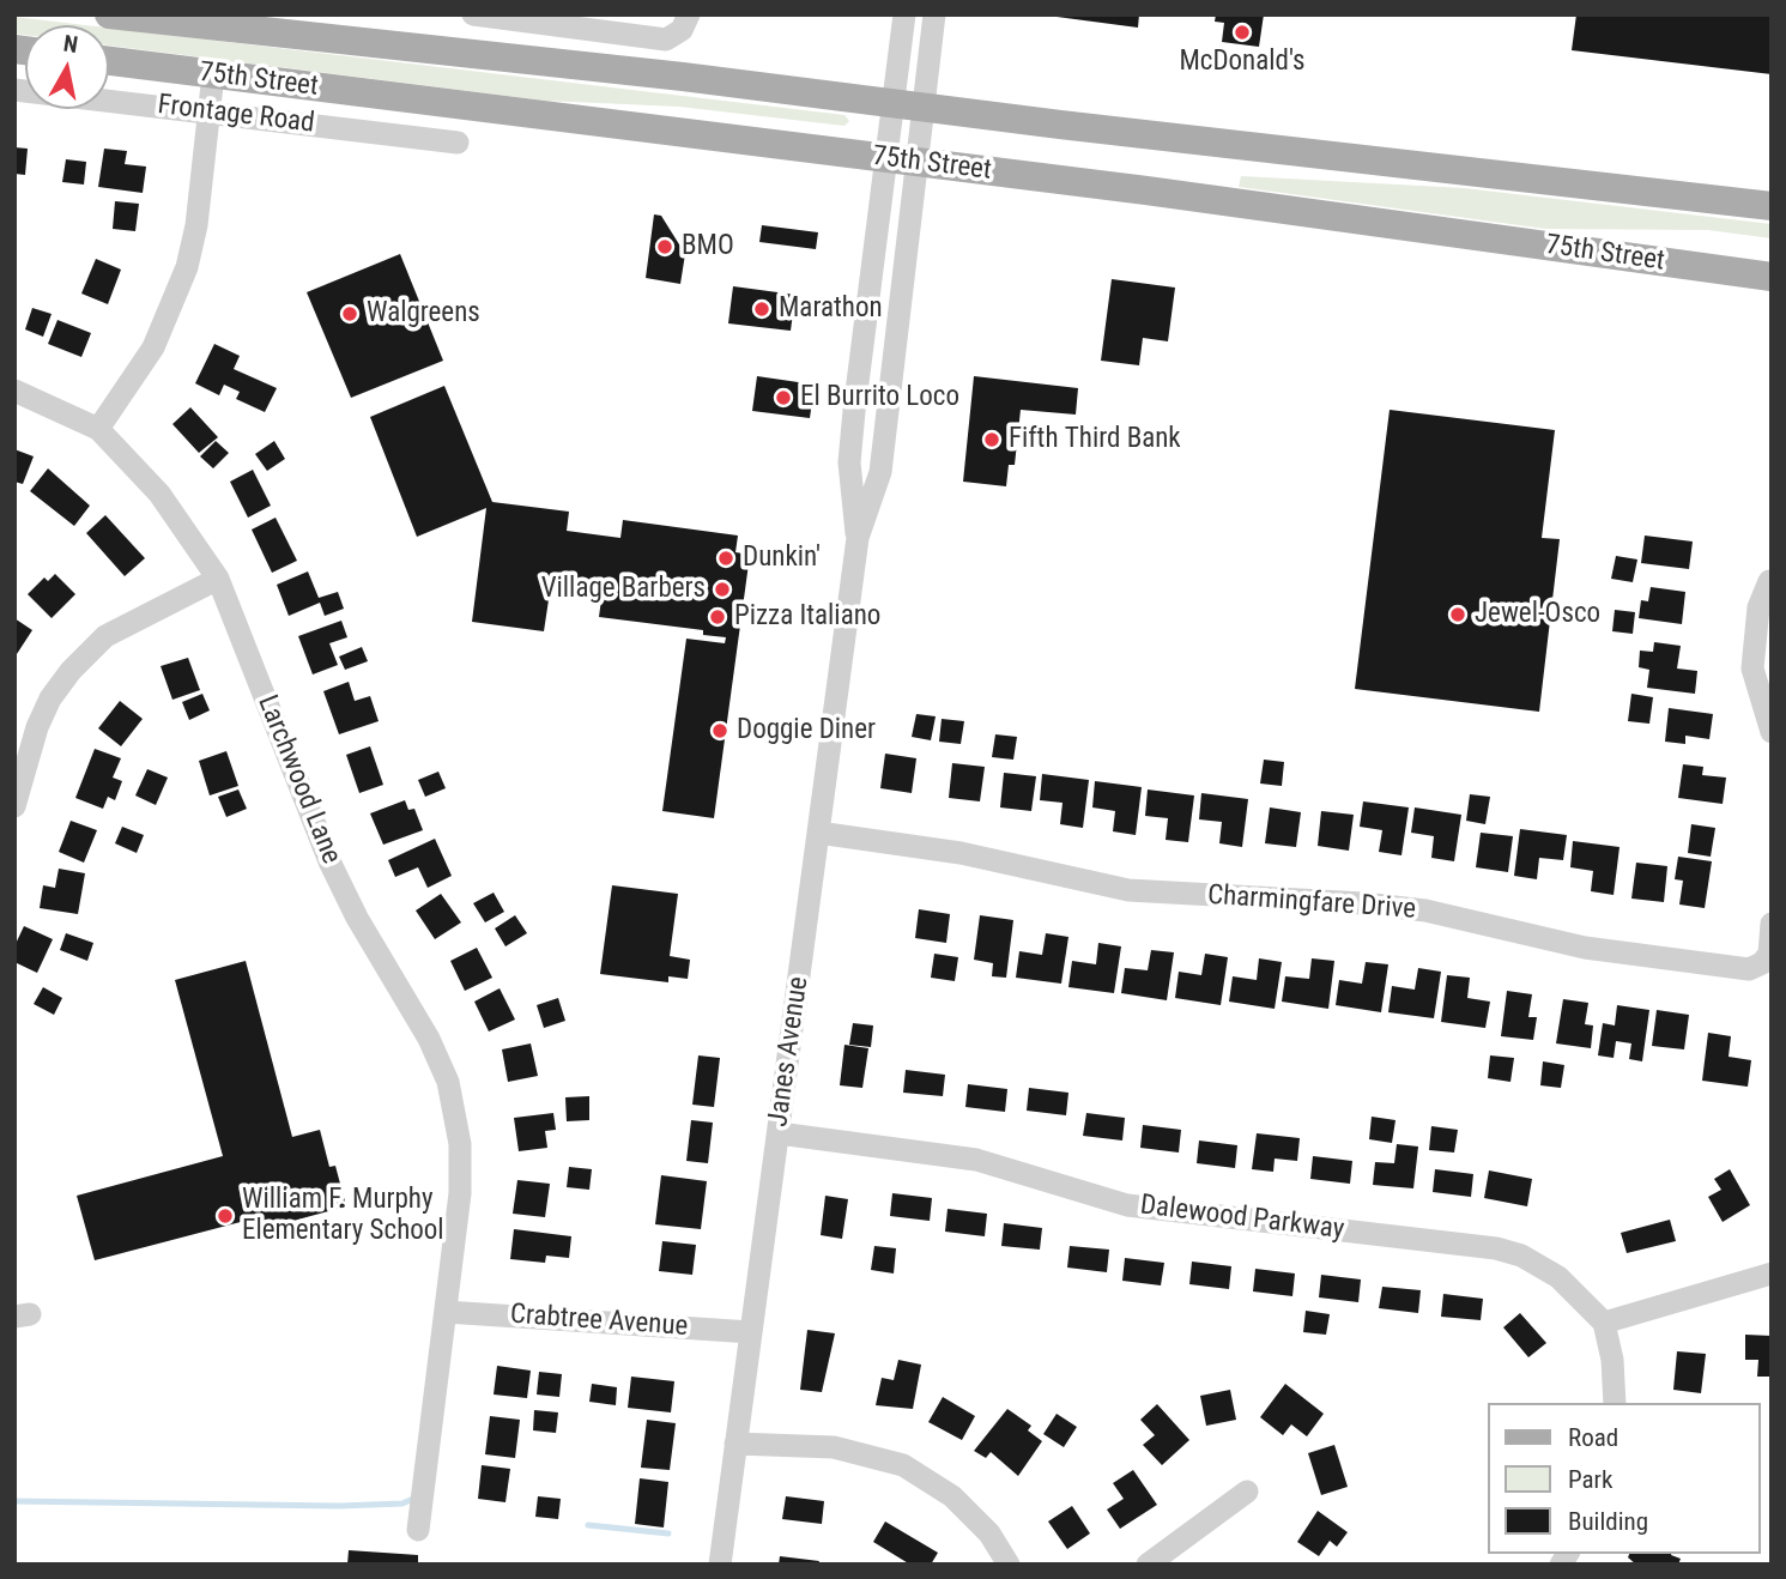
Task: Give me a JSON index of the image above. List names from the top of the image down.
{
  "streets": {
    "main road": ["75th Street"],
    "street": [
      "Frontage Road",
      "Larchwood Lane",
      "Charmingfare Drive",
      "Janes Avenue",
      "Dalewood Parkway",
      "Crabtree Avenue"
    ]
  },
  "crossings": [
    ["75th Street", "Janes Avenue"],
    ["Larchwood Lane", "Crabtree Avenue"],
    ["Charmingfare Drive", "Janes Avenue"],
    ["Janes Avenue", "Dalewood Parkway"],
    ["Janes Avenue", "Crabtree Avenue"]
  ],
  "places": [
    "McDonald's",
    "BMO",
    "Marathon",
    "Walgreens",
    "El Burrito Loco",
    "Fifth Third Bank",
    "Dunkin'",
    "Village Barbers",
    "Jewel-Osco",
    "Pizza Italiano",
    "Doggie Diner",
    "William F. Murphy Elementary School"
  ],
  "legend": ["Road", "Park", "Building"],
  "north": "top"
}
